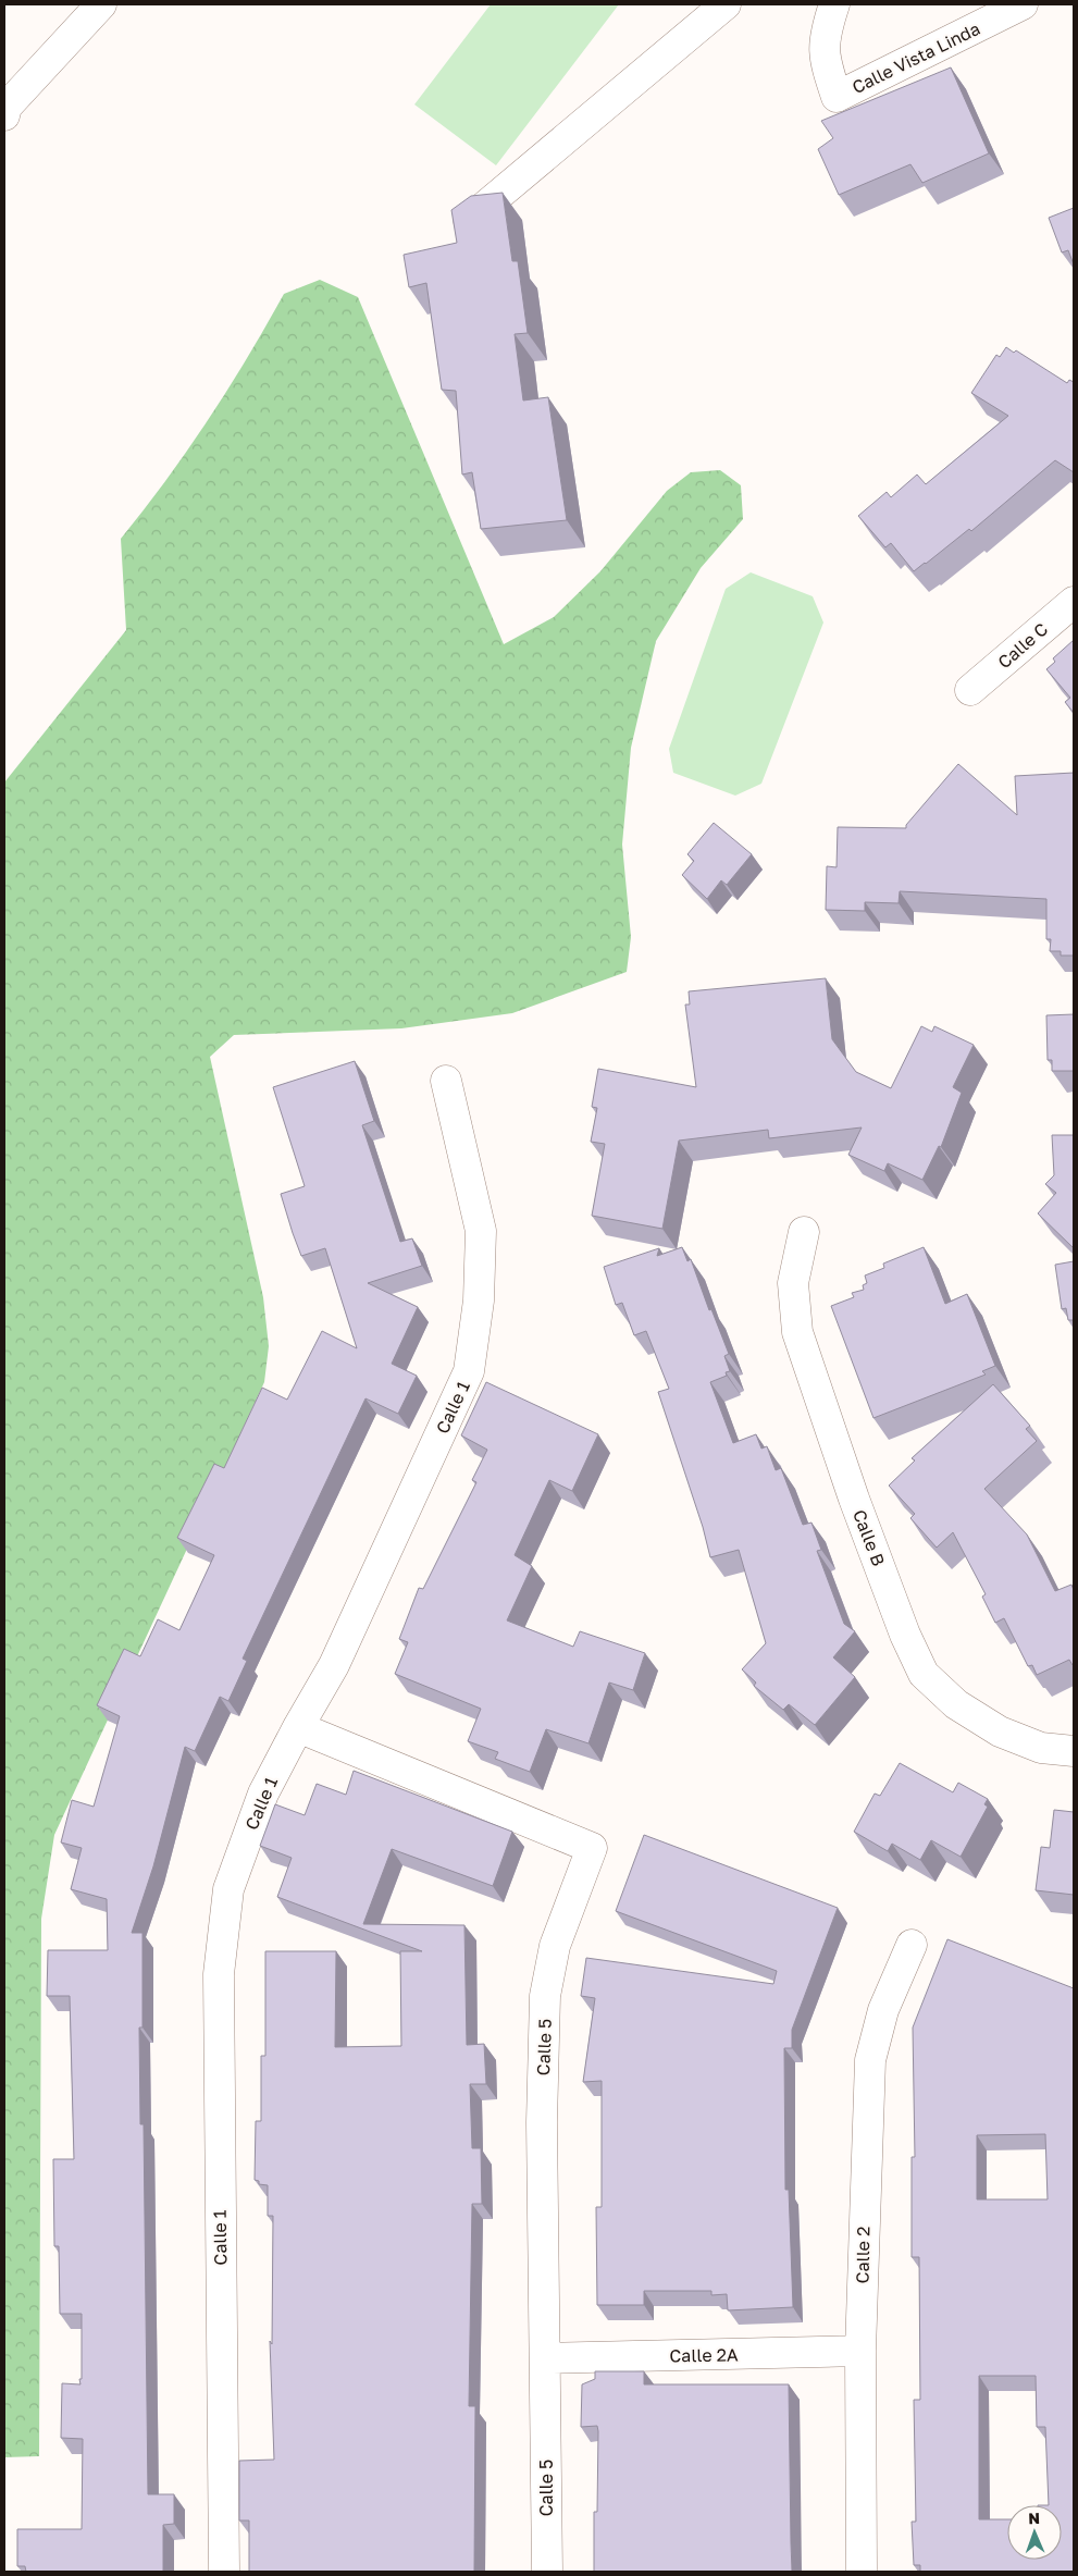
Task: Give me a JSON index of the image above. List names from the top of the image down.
{
  "streets": {
    "street": [
      "Calle Vista Linda",
      "Calle C",
      "Calle 1",
      "Calle B",
      "Calle 5",
      "Calle 2",
      "Calle 2A"
    ]
  },
  "crossings": [
    ["Calle 1", "Calle 5"],
    ["Calle 5", "Calle 2A"],
    ["Calle 2", "Calle 2A"]
  ],
  "north": "top"
}
